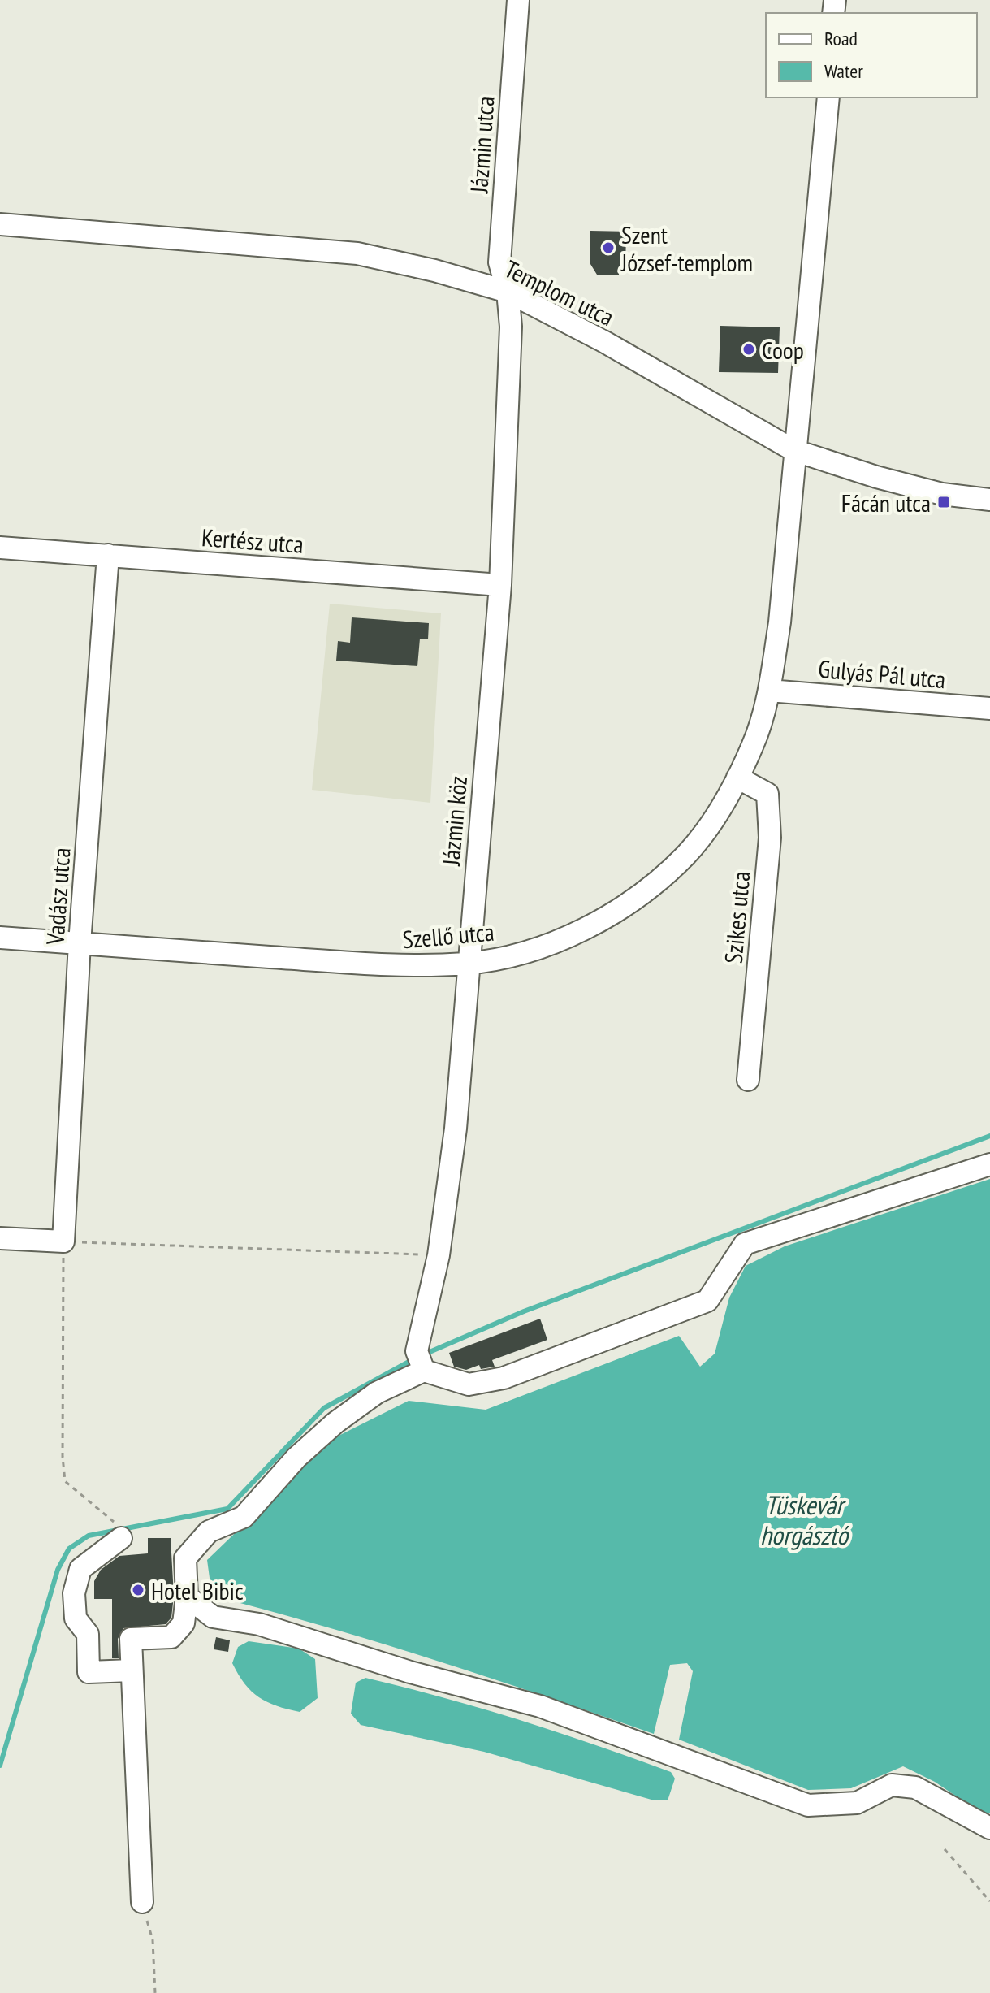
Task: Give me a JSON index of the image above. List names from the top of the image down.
{
  "streets": {
    "street": [
      "Jázmin utca",
      "Templom utca",
      "Kertész utca",
      "Gulyás Pál utca",
      "Jázmin köz",
      "Vadász utca",
      "Szikes utca",
      "Szellő utca"
    ]
  },
  "crossings": [
    ["Jázmin utca", "Templom utca"],
    ["Jázmin utca", "Jázmin köz"],
    ["Templom utca", "Jázmin köz"],
    ["Kertész utca", "Jázmin köz"],
    ["Kertész utca", "Vadász utca"],
    ["Gulyás Pál utca", "Szellő utca"],
    ["Jázmin köz", "Szellő utca"],
    ["Vadász utca", "Szellő utca"],
    ["Szikes utca", "Szellő utca"]
  ],
  "water": ["Tüskevár horgásztó"],
  "places": {
    "other": ["Szent József-templom", "Coop", "Hotel Bibic"],
    "transit": ["Fácán utca"]
  },
  "legend": ["Road", "Water"]
}
